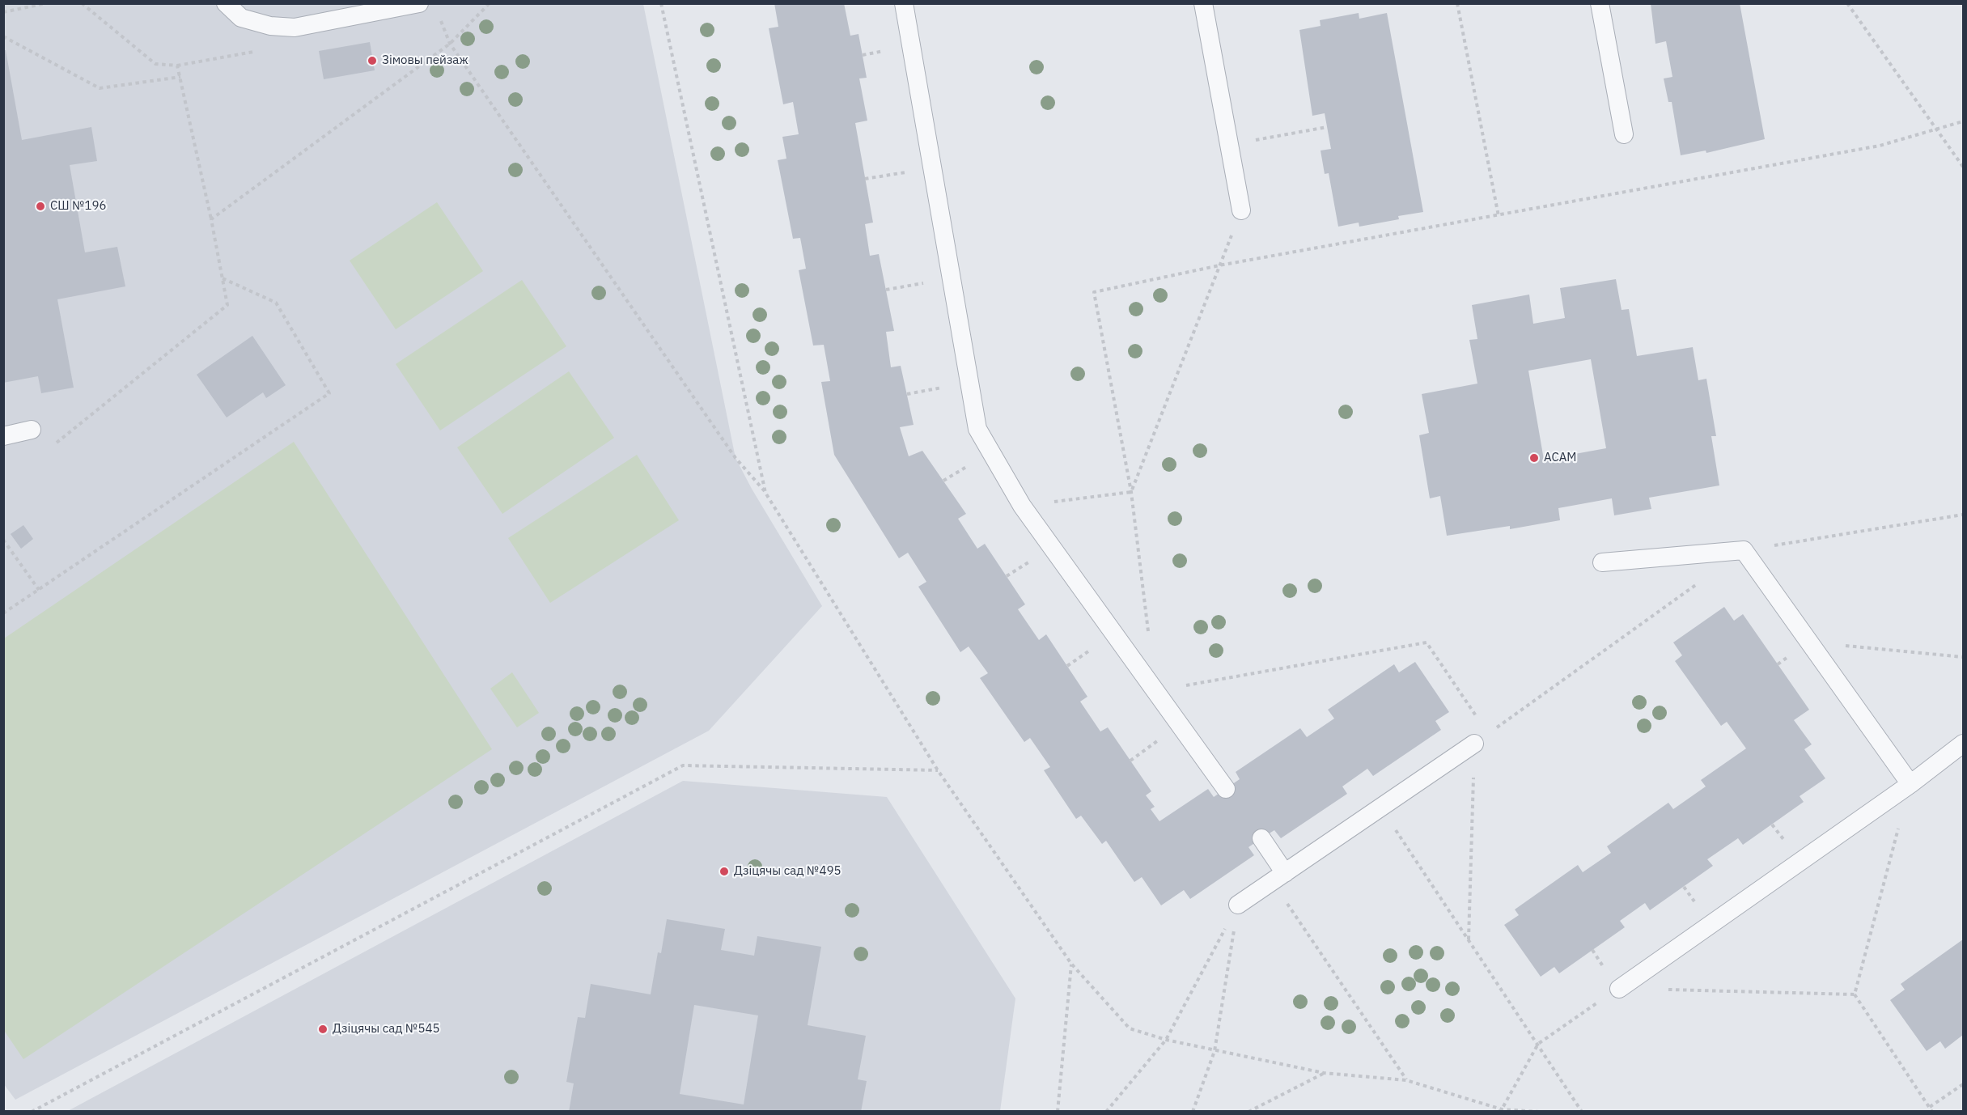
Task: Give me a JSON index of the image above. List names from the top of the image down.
{
  "places": [
    "Зімовы пейзаж",
    "СШ №196",
    "АСАМ",
    "Дзіцячы сад №495",
    "Дзіцячы сад №545"
  ]
}
